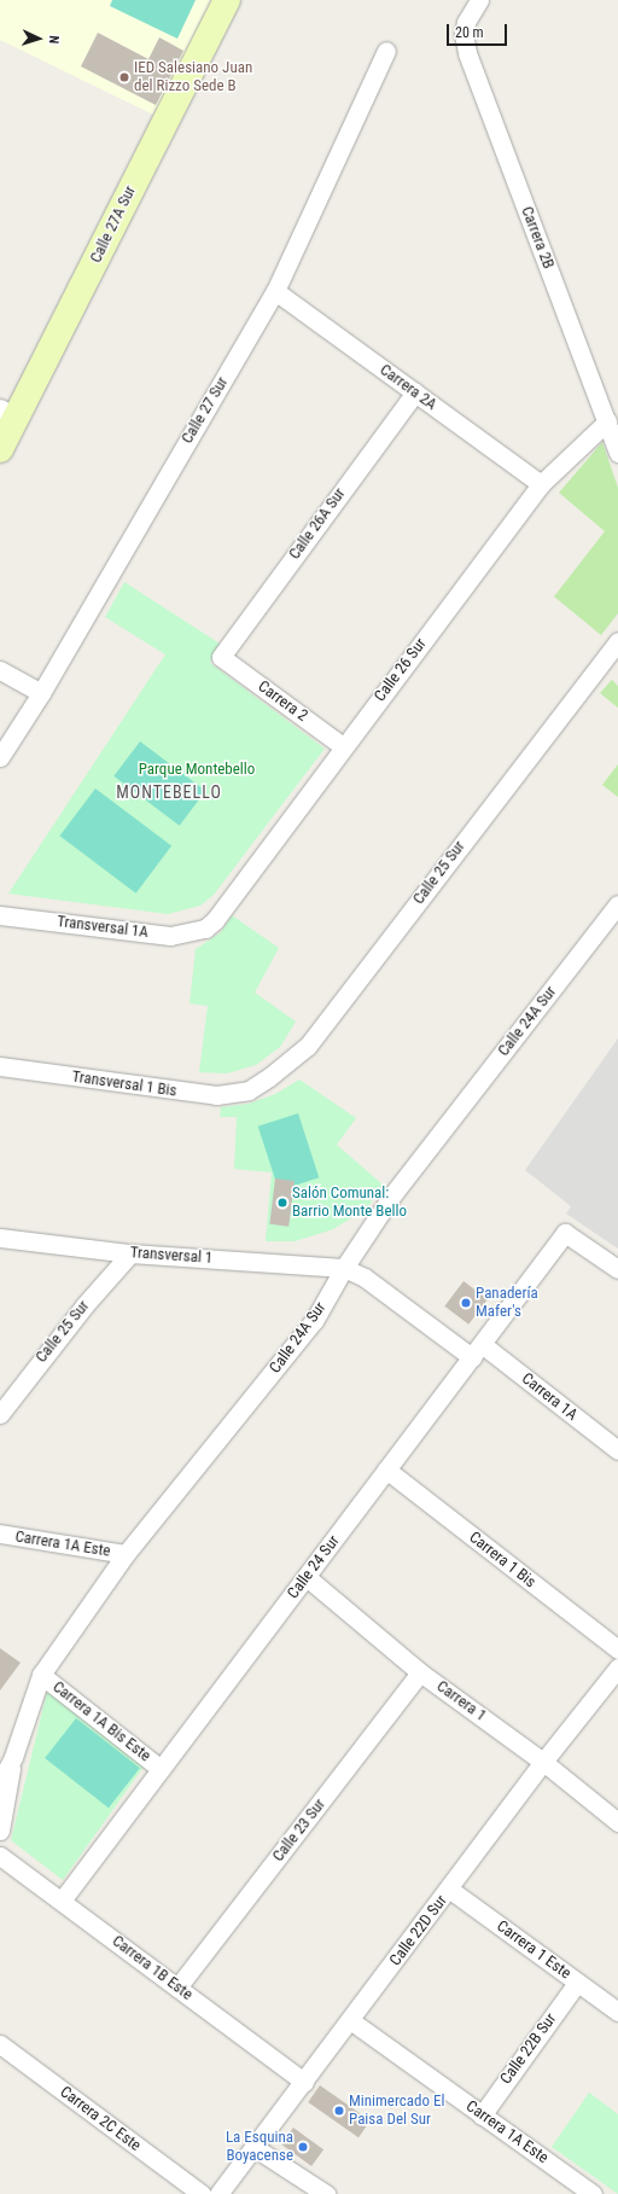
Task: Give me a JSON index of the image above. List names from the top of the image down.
{
  "streets": {
    "street": [
      "Calle 27A Sur",
      "Carrera 2B",
      "Carrera 2A",
      "Calle 27 Sur",
      "Calle 26A Sur",
      "Calle 26 Sur",
      "Carrera 2",
      "Calle 25 Sur",
      "Transversal 1A",
      "Calle 24A Sur",
      "Transversal 1 Bis",
      "Transversal 1",
      "Carrera 1A",
      "Carrera 1A Este",
      "Carrera 1 Bis",
      "Calle 24 Sur",
      "Carrera 1",
      "Carrera 1A Bis Este",
      "Calle 23 Sur",
      "Calle 22D Sur",
      "Carrera 1 Este",
      "Carrera 1B Este",
      "Calle 22B Sur",
      "Carrera 2C Este"
    ]
  },
  "crossings": [
    ["Carrera 2B", "Calle 26 Sur"],
    ["Carrera 2A", "Calle 27 Sur"],
    ["Carrera 2A", "Calle 26A Sur"],
    ["Carrera 2A", "Calle 26 Sur"],
    ["Calle 26A Sur", "Carrera 2"],
    ["Calle 26 Sur", "Carrera 2"],
    ["Calle 26 Sur", "Transversal 1A"],
    ["Calle 25 Sur", "Transversal 1 Bis"],
    ["Calle 25 Sur", "Transversal 1"],
    ["Calle 24A Sur", "Transversal 1"],
    ["Calle 24A Sur", "Carrera 1A"],
    ["Calle 24A Sur", "Carrera 1A Este"],
    ["Calle 24A Sur", "Carrera 1A Bis Este"],
    ["Transversal 1", "Carrera 1A"],
    ["Carrera 1A", "Calle 24 Sur"],
    ["Carrera 1A Este", "Calle 22D Sur"],
    ["Carrera 1A Este", "Calle 22B Sur"],
    ["Carrera 1 Bis", "Calle 24 Sur"],
    ["Calle 24 Sur", "Carrera 1"],
    ["Calle 24 Sur", "Carrera 1A Bis Este"],
    ["Calle 24 Sur", "Carrera 1B Este"],
    ["Carrera 1", "Calle 23 Sur"],
    ["Carrera 1", "Calle 22D Sur"],
    ["Calle 23 Sur", "Carrera 1B Este"],
    ["Calle 22D Sur", "Carrera 1 Este"],
    ["Calle 22D Sur", "Carrera 1B Este"],
    ["Carrera 1 Este", "Calle 22B Sur"]
  ],
  "districts": ["MONTEBELLO"],
  "parks": ["Parque Montebello"],
  "places": [
    "IED Salesiano Juan del Rizzo Sede B",
    "Salón Comunal: Barrio Monte Bello",
    "Panadería Mafer's",
    "Minimercado El Paisa Del Sur",
    "La Esquina Boyacense"
  ],
  "scale_bar": "20 m",
  "north": "right"
}
